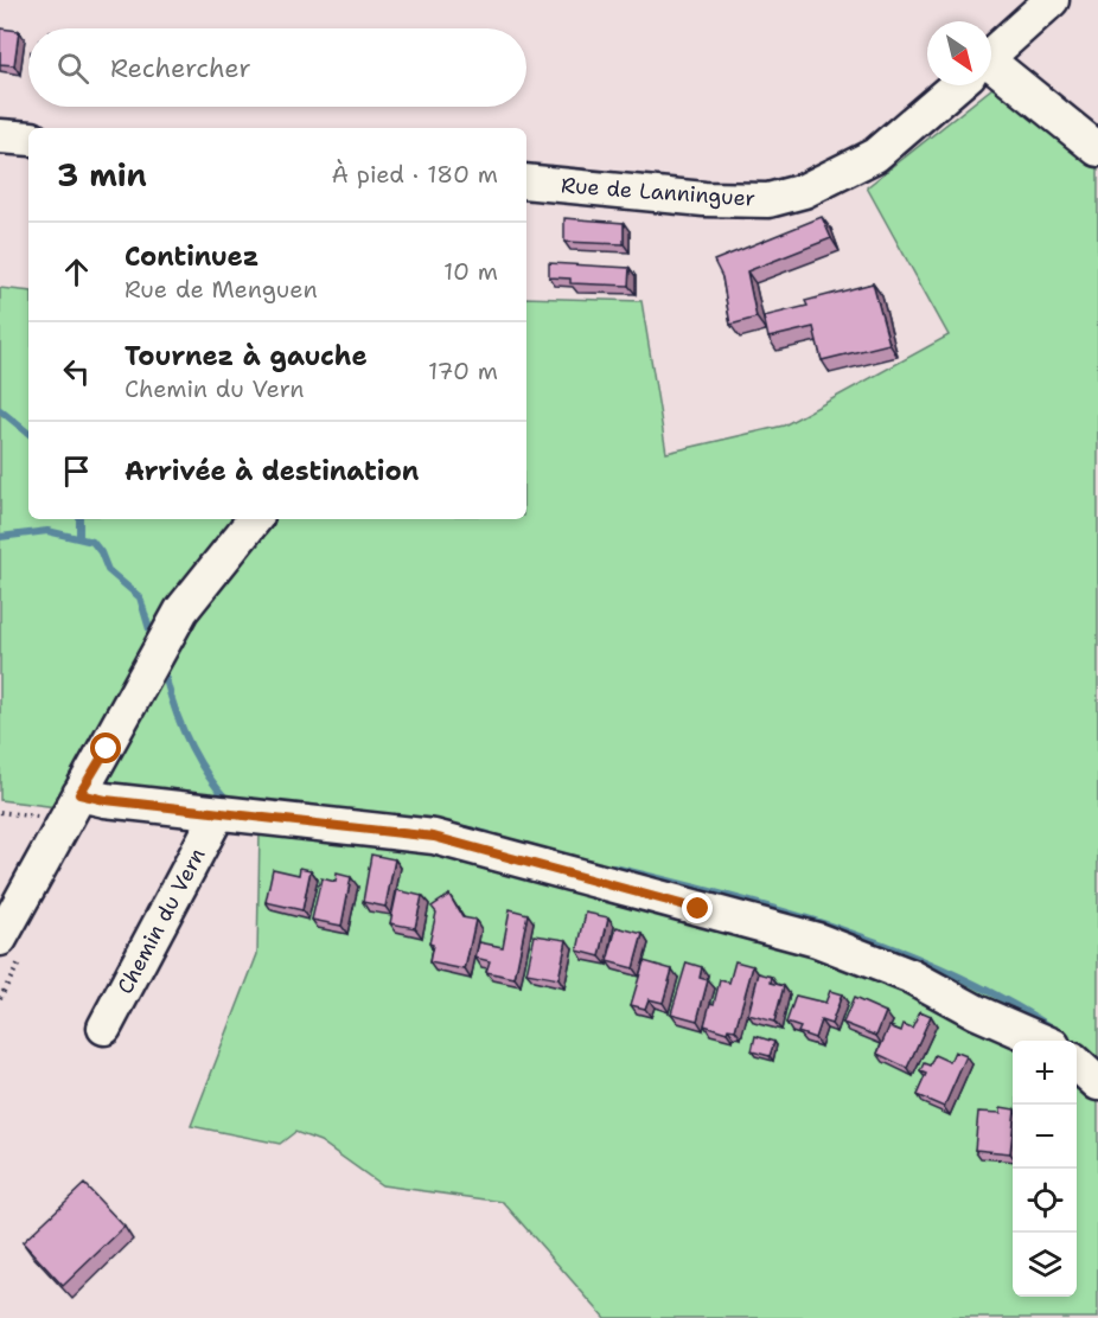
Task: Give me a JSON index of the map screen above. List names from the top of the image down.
{
  "streets": {
    "street": ["Rue de Lanninguer", "Chemin du Vern"]
  },
  "north": "bottom right",
  "page": {
    "search": "Rechercher",
    "heading": ["3 min", "À pied · 180 m"],
    "list": [
      ["Continuez", "Rue de Menguen", "10 m"],
      ["Tournez à gauche", "Chemin du Vern", "170 m"],
      "Arrivée à destination"
    ],
    "map_buttons": ["+", "−"]
  }
}
